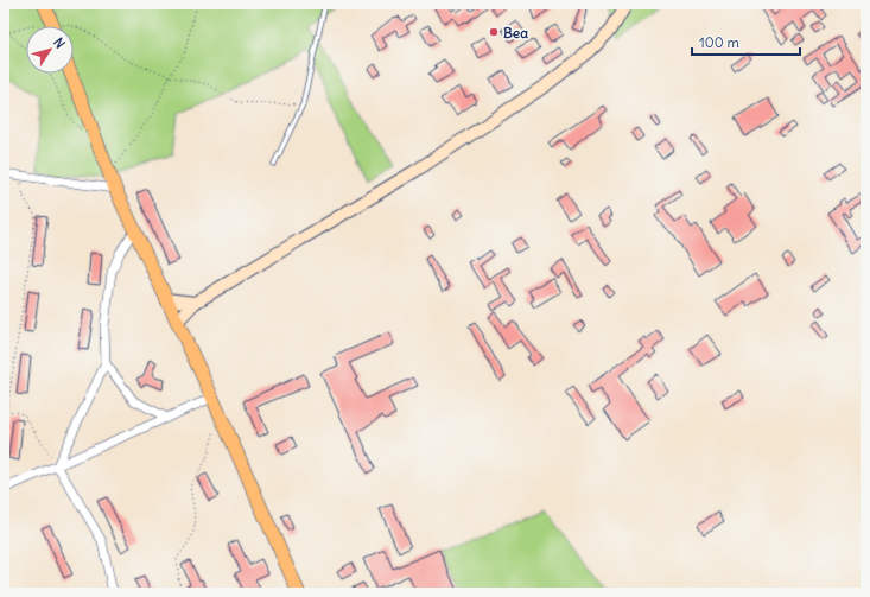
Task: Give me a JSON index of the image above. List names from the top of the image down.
{
  "places": ["Bea"],
  "scale_bar": "100 m",
  "north": "top right"
}
